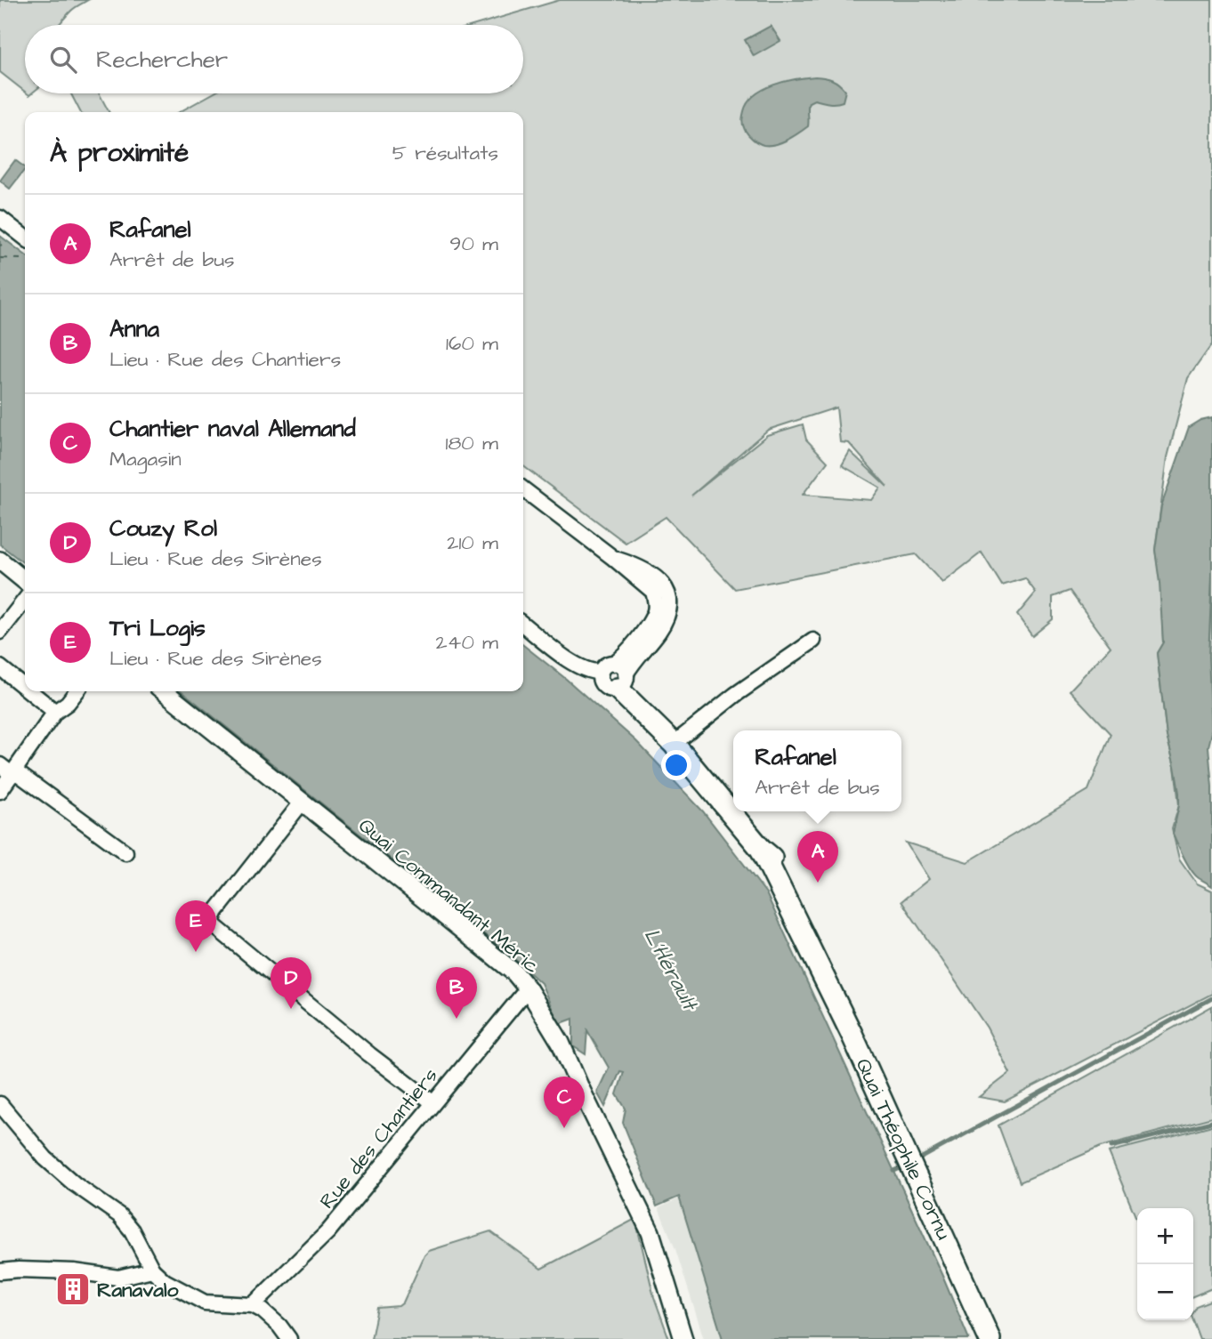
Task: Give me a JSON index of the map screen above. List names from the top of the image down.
{
  "streets": {
    "main road": ["Quai Théophile Cornu"],
    "street": ["Quai Commandant Méric", "Rue des Chantiers"]
  },
  "crossings": [
    ["Quai Commandant Méric", "Rue des Chantiers"]
  ],
  "water": ["L'Hérault"],
  "places": {
    "building": ["Ranavalo"]
  },
  "page": {
    "search": "Rechercher",
    "heading": ["À proximité", "5 résultats"],
    "list": [
      {
        "mark": "A",
        "name": "Rafanel",
        "note": "Arrêt de bus",
        "value": "90 m"
      },
      {
        "mark": "B",
        "name": "Anna",
        "note": "Lieu · Rue des Chantiers",
        "value": "160 m"
      },
      {
        "mark": "C",
        "name": "Chantier naval Allemand",
        "note": "Magasin",
        "value": "180 m"
      },
      {
        "mark": "D",
        "name": "Couzy Rol",
        "note": "Lieu · Rue des Sirènes",
        "value": "210 m"
      },
      {
        "mark": "E",
        "name": "Tri Logis",
        "note": "Lieu · Rue des Sirènes",
        "value": "240 m"
      }
    ],
    "popup": ["Rafanel", "Arrêt de bus"],
    "pins": [
      "A",
      "E",
      "D",
      "B",
      "C"
    ],
    "map_buttons": ["+", "−"]
  }
}
